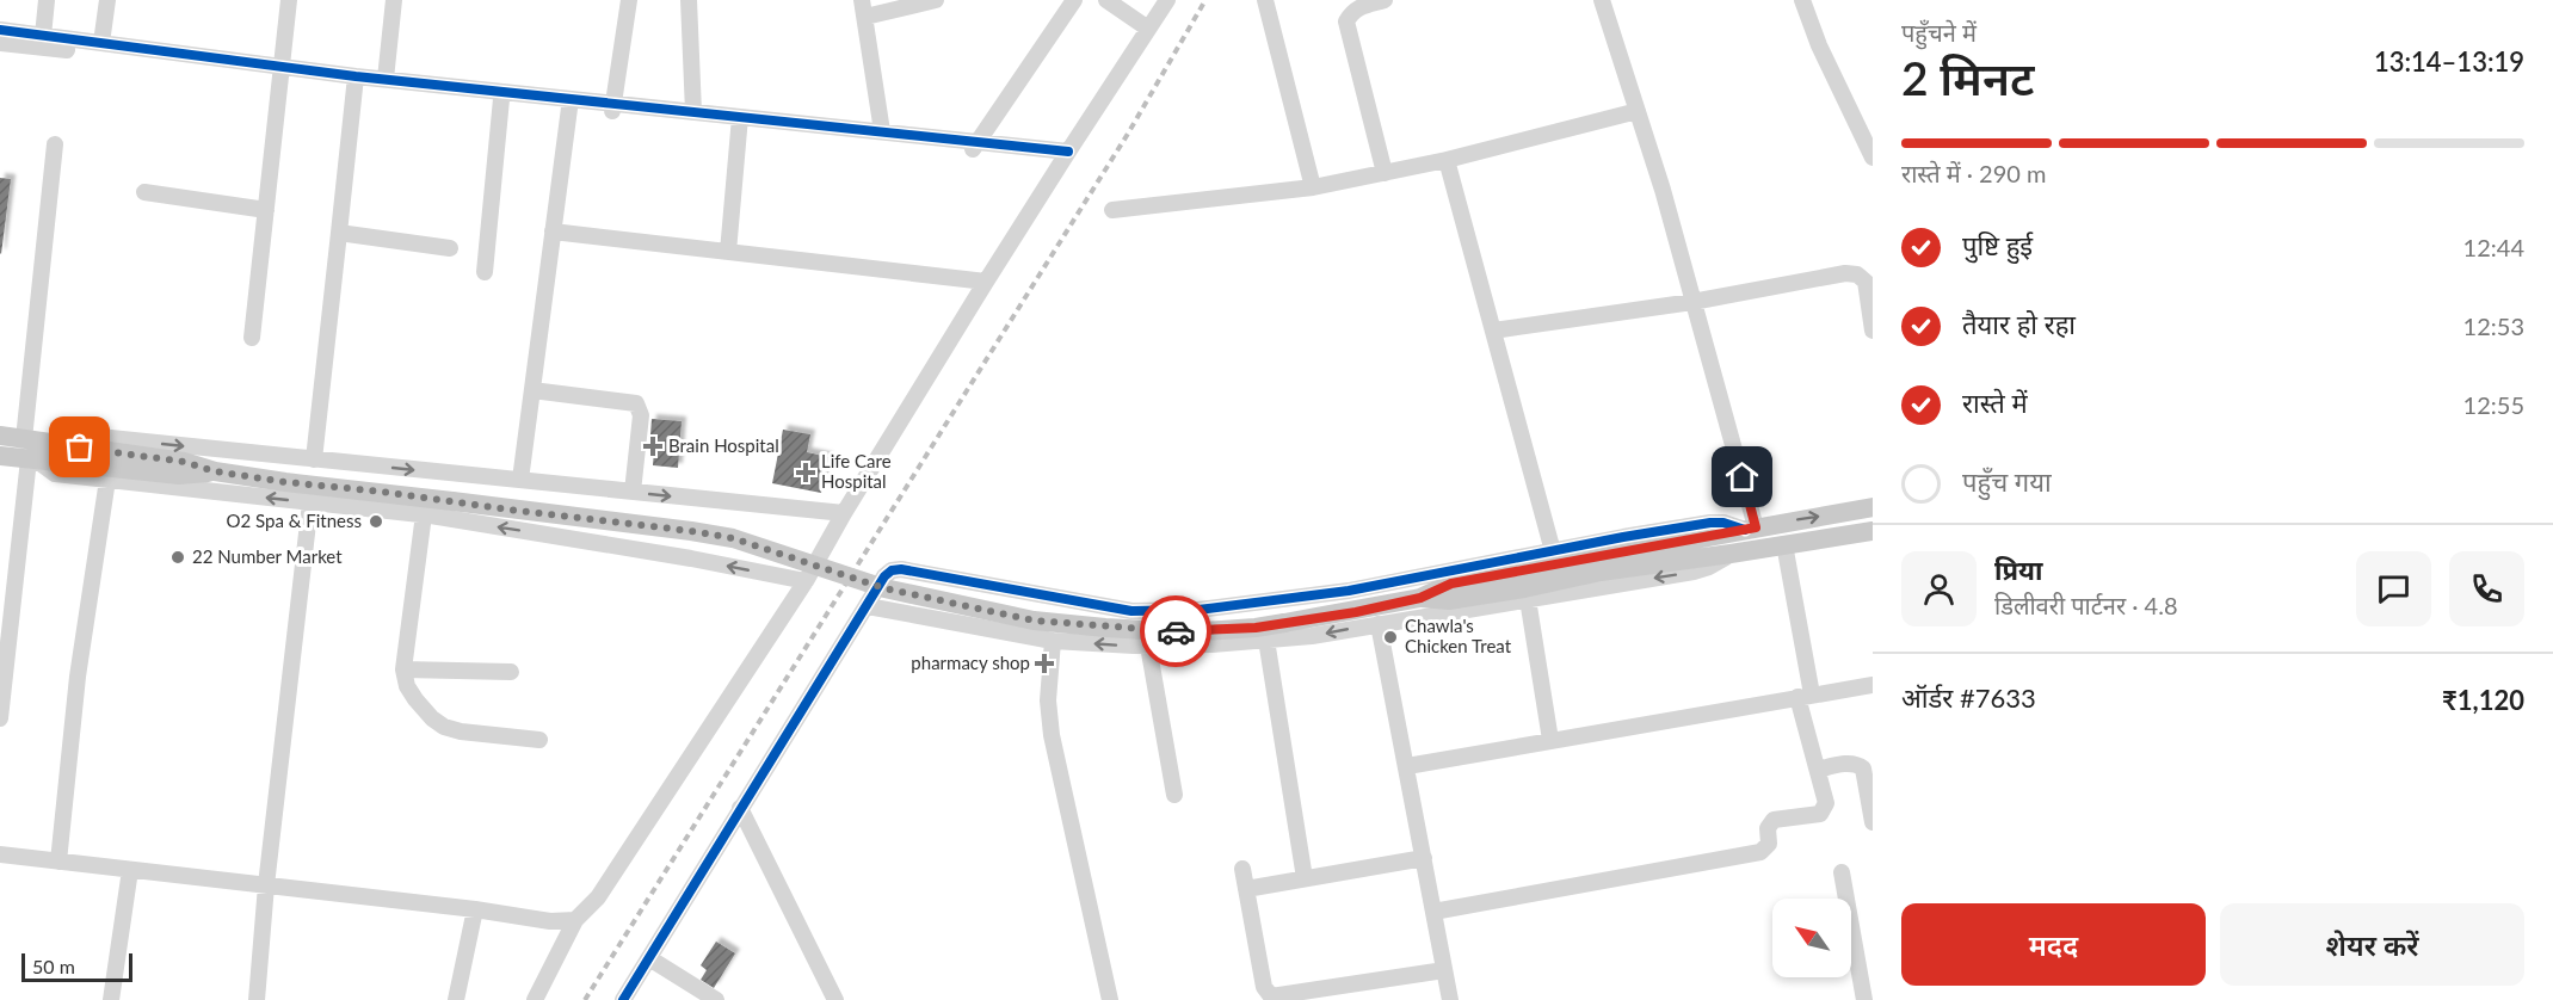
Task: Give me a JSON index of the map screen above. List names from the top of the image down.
{
  "places": {
    "health": ["Brain Hospital", "Life Care Hospital", "pharmacy shop"],
    "other": ["O2 Spa & Fitness", "22 Number Market", "Chawla's Chicken Treat"]
  },
  "scale_bar": "50 m",
  "north": "top left",
  "page": {
    "heading": ["2 मिनट", "पहुँचने में", "13:14–13:19"],
    "panel": [
      "प्रिया",
      "डिलीवरी पार्टनर · 4.8",
      "ऑर्डर #7633",
      "₹1,120"
    ],
    "bar": "रास्ते में · 290 m",
    "list": [
      ["पुष्टि हुई", "12:44"],
      ["तैयार हो रहा", "12:53"],
      ["रास्ते में", "12:55"],
      "पहुँच गया"
    ],
    "buttons": ["मदद", "शेयर करें"],
    "scale": "50 m"
  }
}
